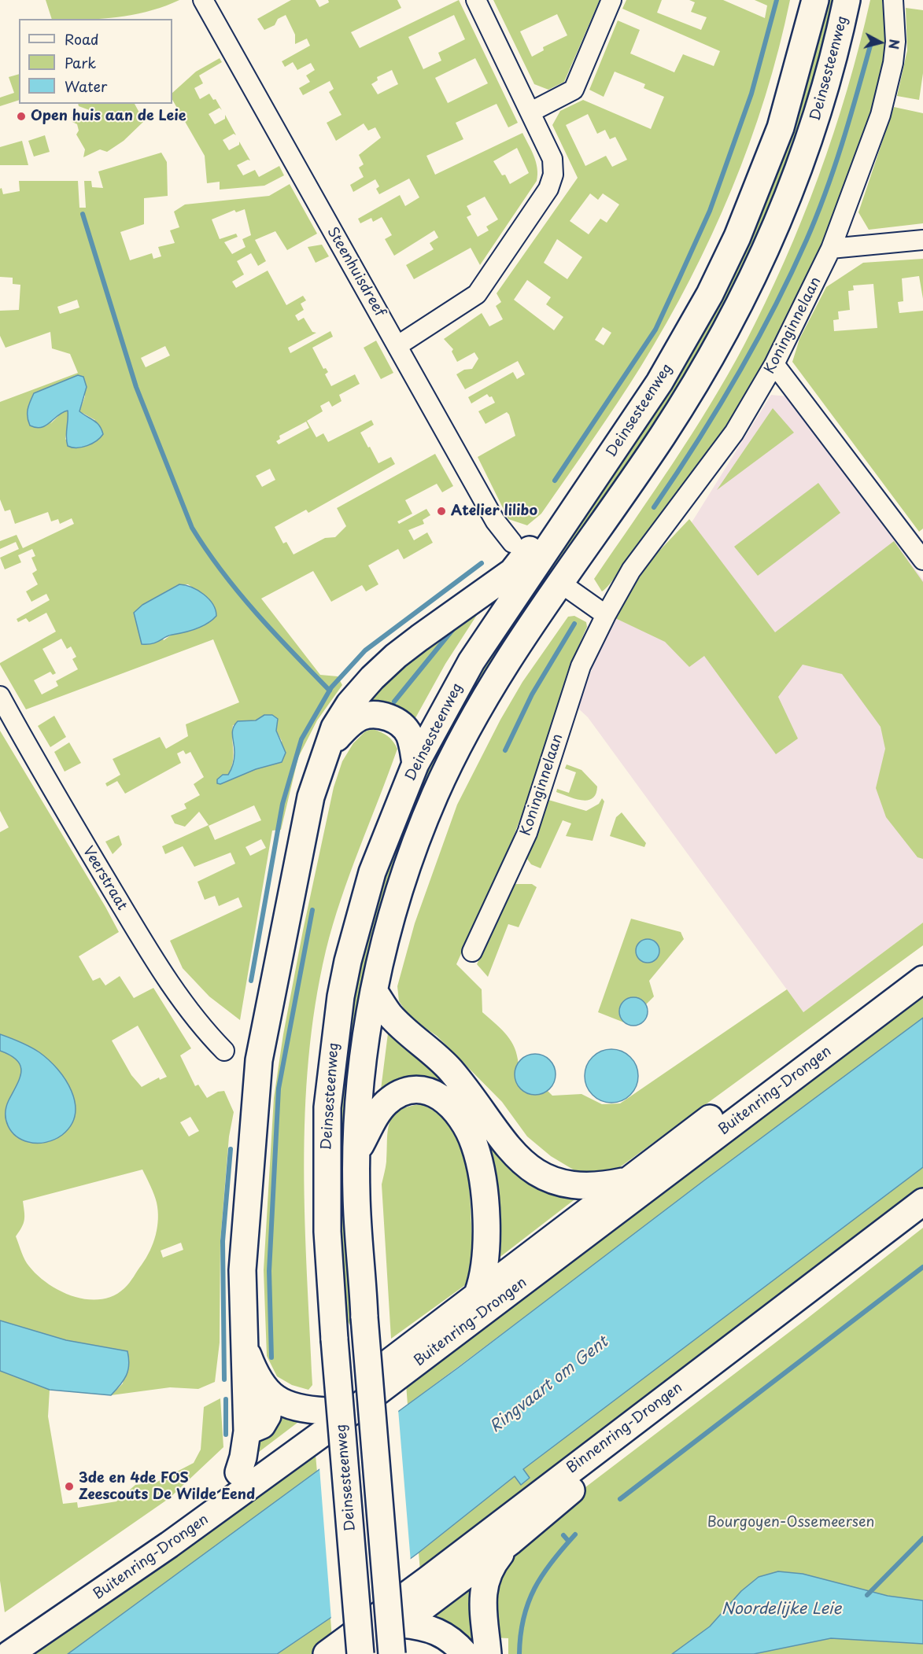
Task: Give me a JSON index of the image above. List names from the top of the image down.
{
  "streets": {
    "highway": ["Deinsesteenweg", "Buitenring-Drongen", "Binnenring-Drongen"],
    "street": ["Steenhuisdreef", "Koninginnelaan", "Veerstraat"]
  },
  "water": ["Ringvaart om Gent", "Noordelijke Leie"],
  "parks": ["Bourgoyen-Ossemeersen"],
  "places": ["Open huis aan de Leie", "Atelier lilibo", "3de en 4de FOS Zeescouts De Wilde Eend"],
  "legend": ["Road", "Park", "Water"],
  "north": "right"
}
